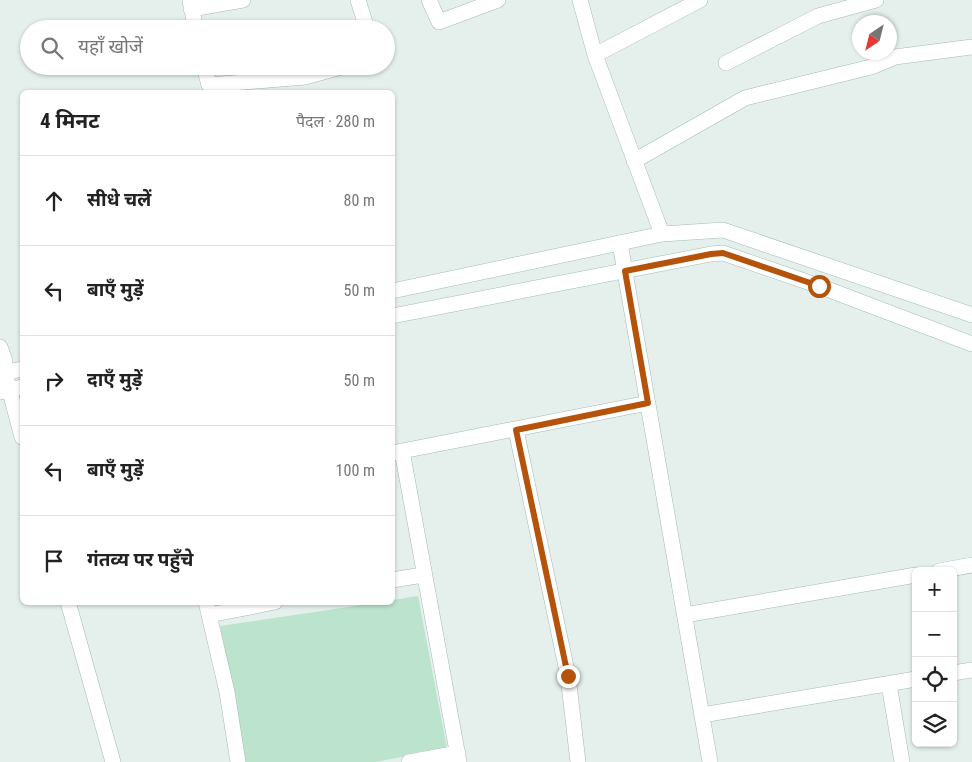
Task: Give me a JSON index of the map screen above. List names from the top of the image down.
{
  "north": "bottom left",
  "page": {
    "search": "यहाँ खोजें",
    "heading": ["4 मिनट", "पैदल · 280 m"],
    "list": [
      ["सीधे चलें", "80 m"],
      ["बाएँ मुड़ें", "50 m"],
      ["दाएँ मुड़ें", "50 m"],
      ["बाएँ मुड़ें", "100 m"],
      "गंतव्य पर पहुँचे"
    ],
    "map_buttons": ["+", "−"]
  }
}
